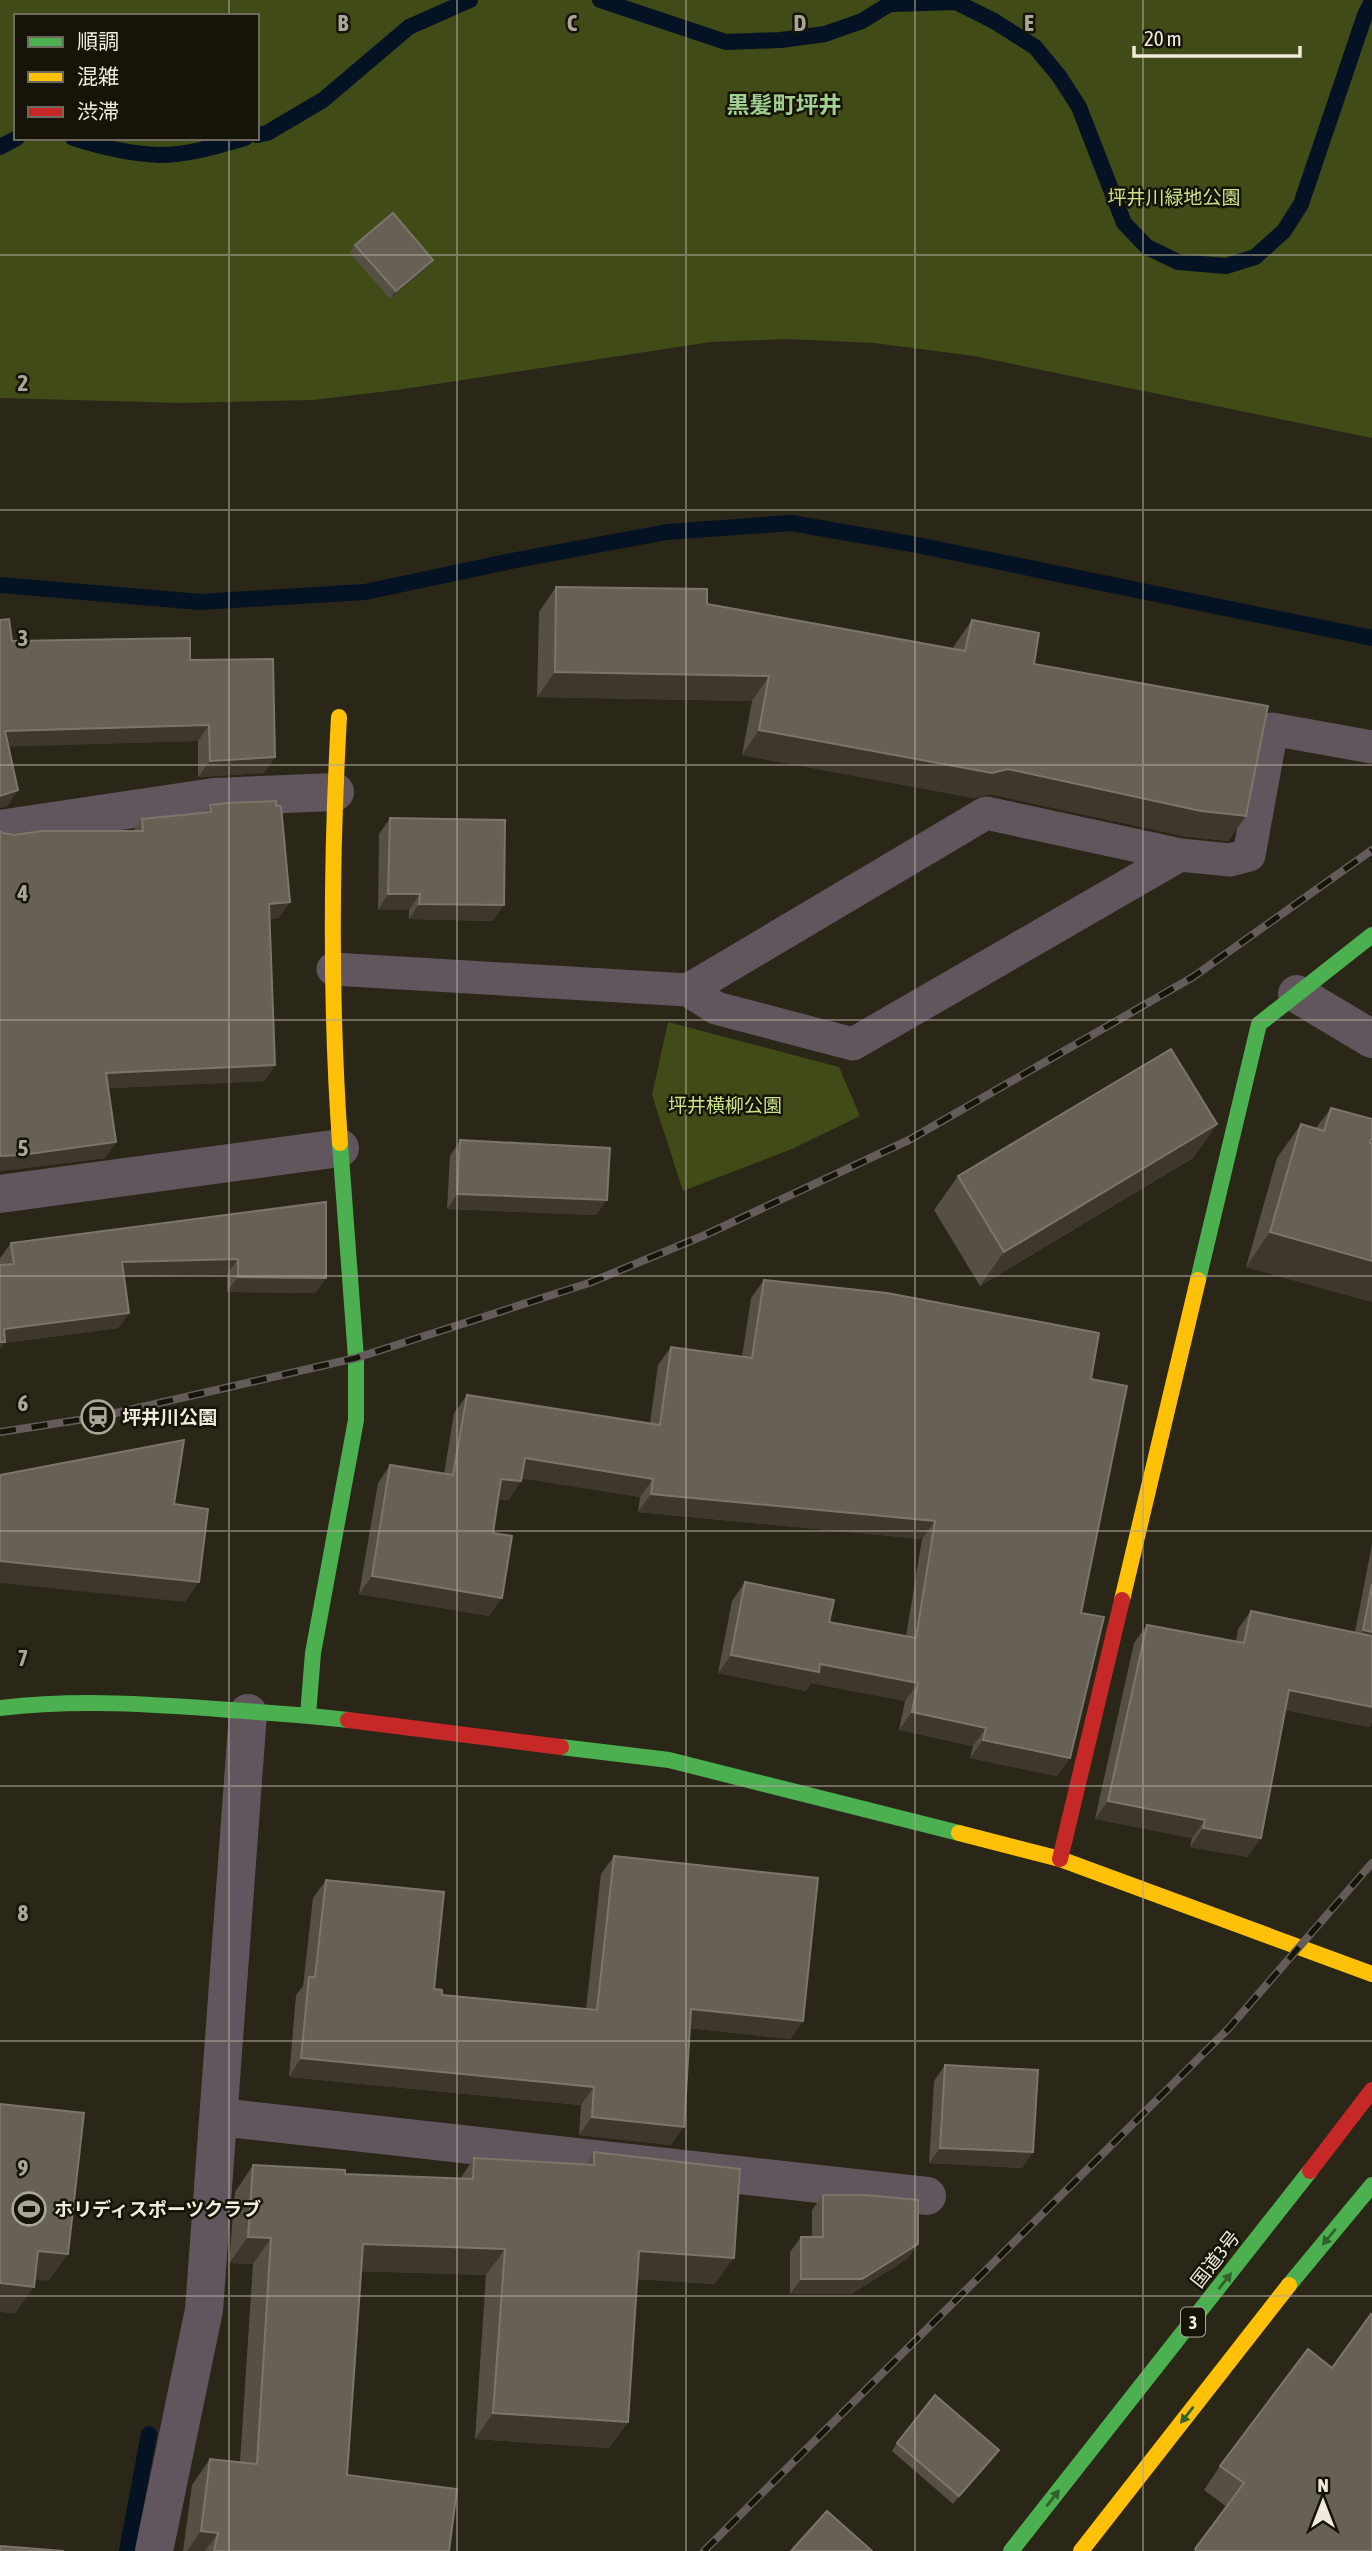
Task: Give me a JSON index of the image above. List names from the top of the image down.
{
  "streets": {
    "main road": ["国道3号", "3"]
  },
  "districts": ["黒髪町坪井"],
  "parks": ["坪井川緑地公園", "坪井横柳公園"],
  "places": {
    "station": ["坪井川公園"],
    "sports": ["ホリディスポーツクラブ"]
  },
  "legend": ["順調", "混雑", "渋滞"],
  "scale_bar": "20 m",
  "north": "top",
  "grid": {
    "columns": [
      "B",
      "C",
      "D",
      "E"
    ],
    "rows": [
      "2",
      "3",
      "4",
      "5",
      "6",
      "7",
      "8",
      "9"
    ]
  }
}
